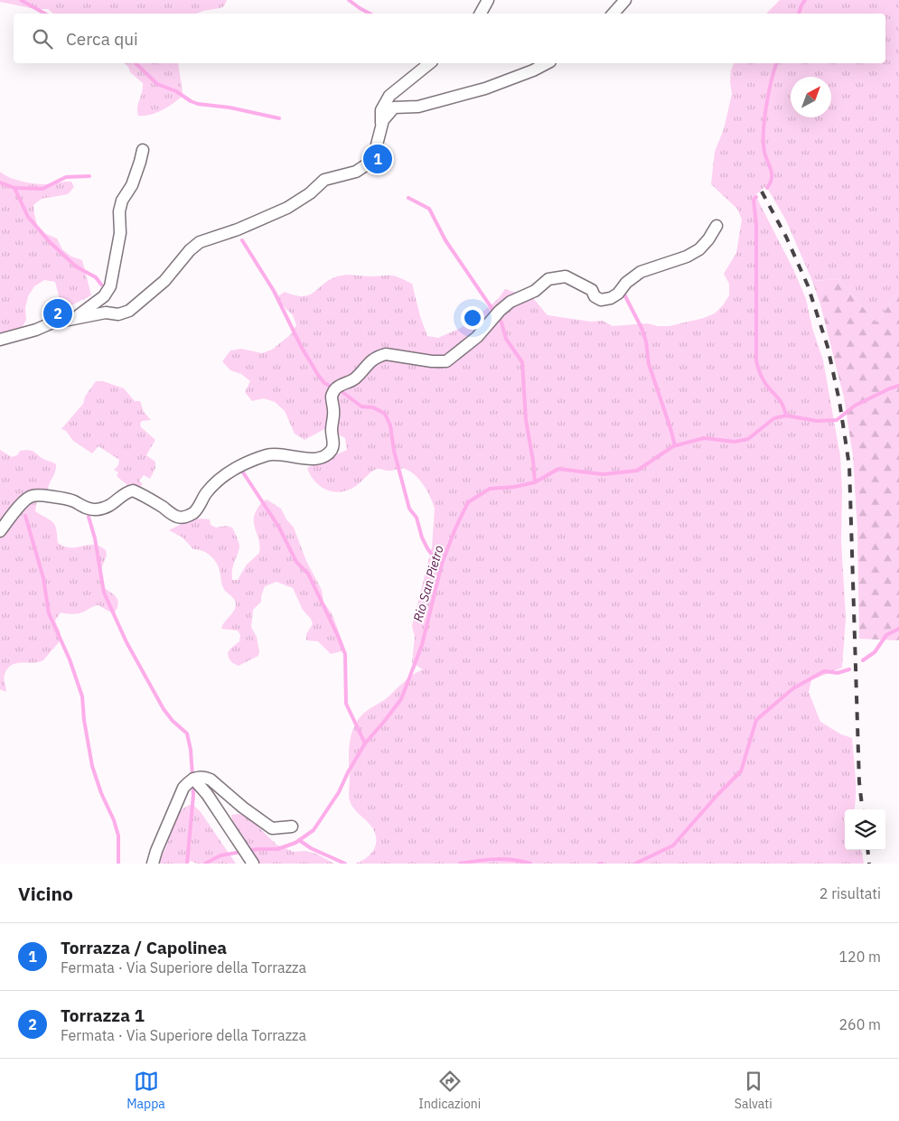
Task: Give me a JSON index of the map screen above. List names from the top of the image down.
{
  "water": ["Rio San Pietro"],
  "north": "top right",
  "page": {
    "search": "Cerca qui",
    "pins": ["1", "2"],
    "heading": ["Vicino", "2 risultati"],
    "list": [
      {
        "mark": "1",
        "name": "Torrazza / Capolinea",
        "note": "Fermata · Via Superiore della Torrazza",
        "value": "120 m"
      },
      {
        "mark": "2",
        "name": "Torrazza 1",
        "note": "Fermata · Via Superiore della Torrazza",
        "value": "260 m"
      }
    ],
    "nav": ["Mappa", "Indicazioni", "Salvati"]
  }
}
